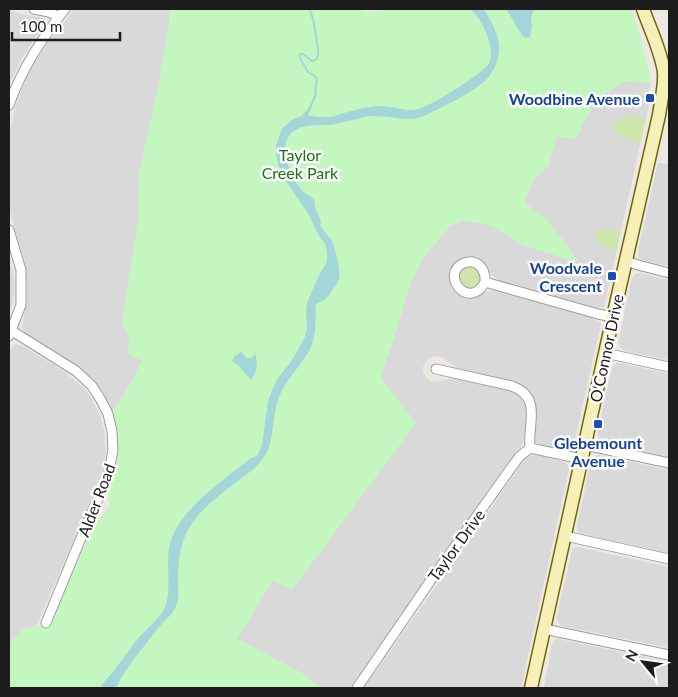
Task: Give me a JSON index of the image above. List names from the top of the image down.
{
  "streets": {
    "main road": ["O'Connor Drive"],
    "street": ["Alder Road", "Taylor Drive"]
  },
  "parks": ["Taylor Creek Park"],
  "places": {
    "transit": ["Woodbine Avenue", "Woodvale Crescent", "Glebemount Avenue"]
  },
  "scale_bar": "100 m",
  "north": "top left"
}
